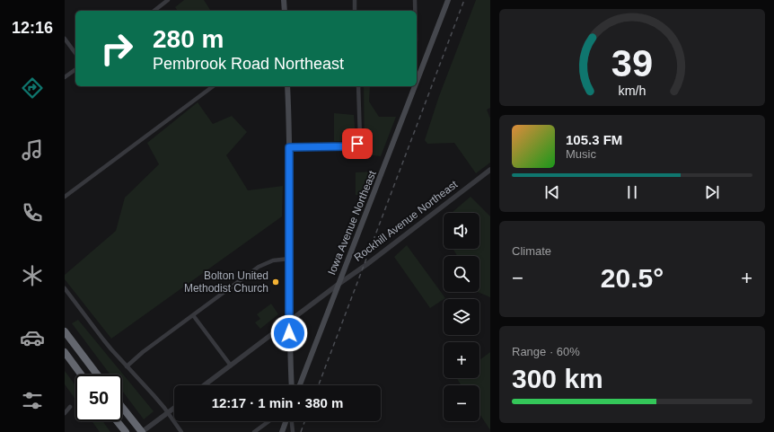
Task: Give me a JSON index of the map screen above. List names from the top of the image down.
{
  "streets": {
    "main road": ["Iowa Avenue Northeast"],
    "street": ["Rockhill Avenue Northeast"]
  },
  "crossings": [
    ["Rockhill Avenue Northeast", "Iowa Avenue Northeast"]
  ],
  "places": ["Bolton United Methodist Church"],
  "page": {
    "tabs": "12:16",
    "turn": ["280 m", "Pembrook Road Northeast"],
    "song": ["105.3 FM", "Music"],
    "map_buttons": ["+", "−"],
    "tile": [
      "Climate",
      ["Range · 60%", "300 km"]
    ],
    "heat": ["−", "20.5°", "+"],
    "limit": "50",
    "trip": "12:17 · 1 min · 380 m",
    "gauge": ["39", "km/h"]
  }
}
